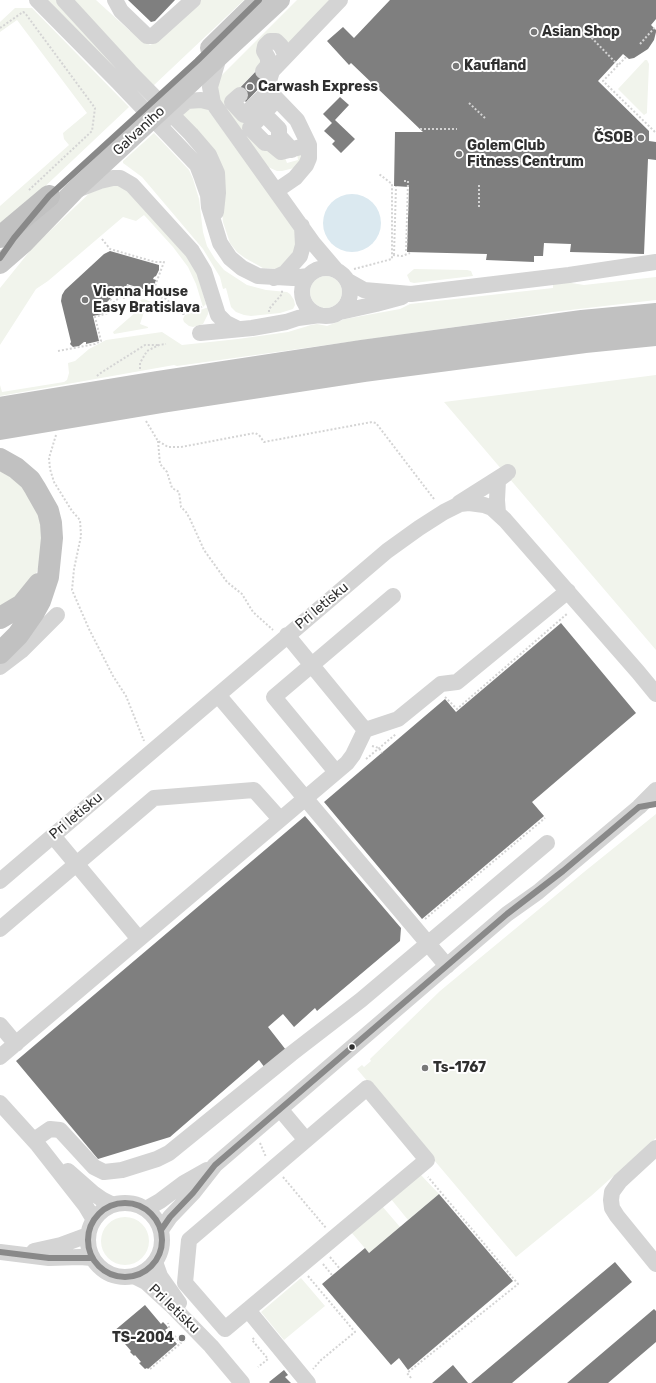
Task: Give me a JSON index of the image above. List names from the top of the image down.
{
  "streets": {
    "main road": ["Galvaniho"],
    "street": ["Pri letisku"]
  },
  "places": [
    "Asian Shop",
    "Kaufland",
    "Carwash Express",
    "ČSOB",
    "Golem Club Fitness Centrum",
    "Vienna House Easy Bratislava",
    "Ts-1767",
    "TS-2004"
  ]
}
